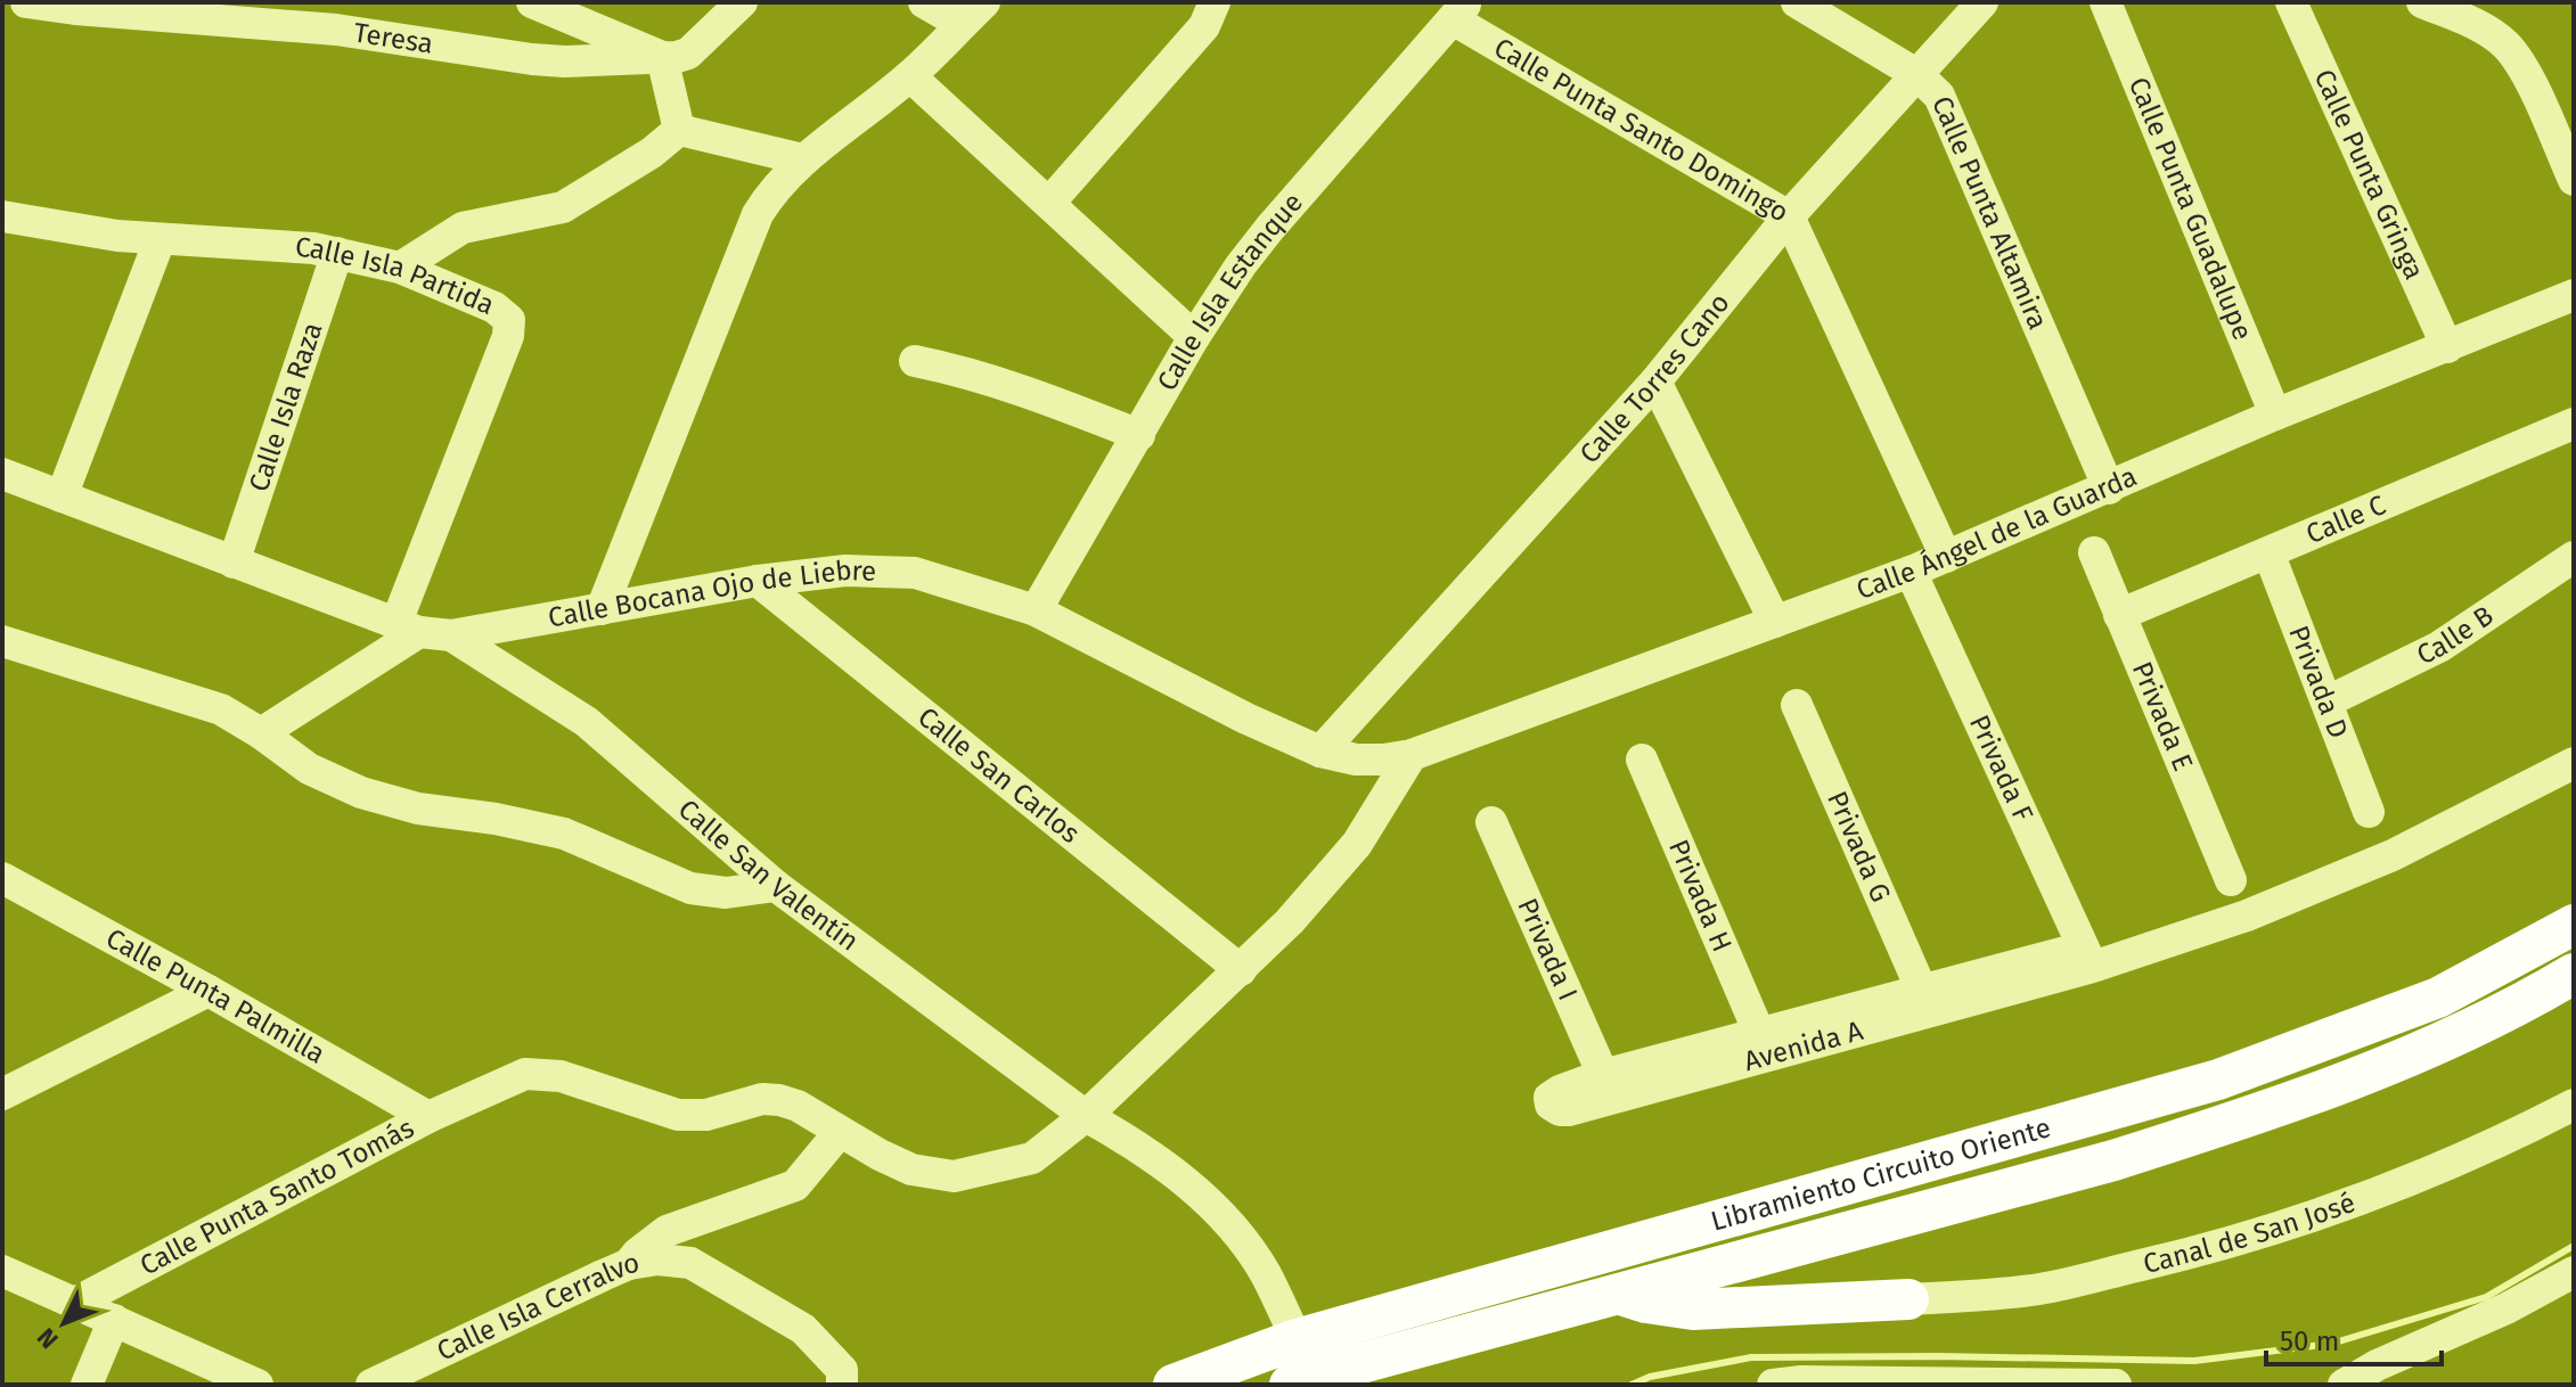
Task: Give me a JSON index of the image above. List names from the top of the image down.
{
  "streets": {
    "main road": ["Libramiento Circuito Oriente"],
    "street": [
      "Teresa",
      "Calle Punta Santo Domingo",
      "Calle Punta Gringa",
      "Calle Punta Guadalupe",
      "Calle Punta Altamira",
      "Calle Isla Partida",
      "Calle Isla Estanque",
      "Calle Torres Cano",
      "Calle Isla Raza",
      "Calle C",
      "Calle Ángel de la Guarda",
      "Calle Bocana Ojo de Liebre",
      "Calle B",
      "Privada D",
      "Privada E",
      "Privada F",
      "Calle San Carlos",
      "Privada G",
      "Calle San Valentín",
      "Privada H",
      "Privada I",
      "Calle Punta Palmilla",
      "Avenida A",
      "Calle Punta Santo Tomás",
      "Canal de San José",
      "Calle Isla Cerralvo"
    ]
  },
  "crossings": [
    ["Calle Punta Santo Domingo", "Calle Isla Estanque"],
    ["Calle Punta Santo Domingo", "Calle Torres Cano"],
    ["Calle Punta Santo Domingo", "Calle Ángel de la Guarda"],
    ["Calle Punta Gringa", "Calle Ángel de la Guarda"],
    ["Calle Punta Guadalupe", "Calle Ángel de la Guarda"],
    ["Calle Punta Altamira", "Calle Torres Cano"],
    ["Calle Punta Altamira", "Calle Ángel de la Guarda"],
    ["Calle Isla Partida", "Calle Isla Raza"],
    ["Calle Isla Partida", "Calle Bocana Ojo de Liebre"],
    ["Calle Isla Estanque", "Calle Bocana Ojo de Liebre"],
    ["Calle Torres Cano", "Calle Bocana Ojo de Liebre"],
    ["Calle Isla Raza", "Calle Bocana Ojo de Liebre"],
    ["Calle C", "Privada D"],
    ["Calle C", "Privada E"],
    ["Calle Ángel de la Guarda", "Calle Bocana Ojo de Liebre"],
    ["Calle Ángel de la Guarda", "Privada F"],
    ["Calle Bocana Ojo de Liebre", "Calle San Carlos"],
    ["Calle Bocana Ojo de Liebre", "Calle San Valentín"],
    ["Calle B", "Privada D"],
    ["Privada F", "Avenida A"],
    ["Privada G", "Avenida A"],
    ["Calle San Valentín", "Libramiento Circuito Oriente"],
    ["Calle San Valentín", "Calle Punta Santo Tomás"],
    ["Privada H", "Avenida A"],
    ["Privada I", "Avenida A"],
    ["Calle Punta Palmilla", "Calle Punta Santo Tomás"],
    ["Calle Punta Santo Tomás", "Calle Isla Cerralvo"]
  ],
  "scale_bar": "50 m",
  "north": "bottom left"
}
